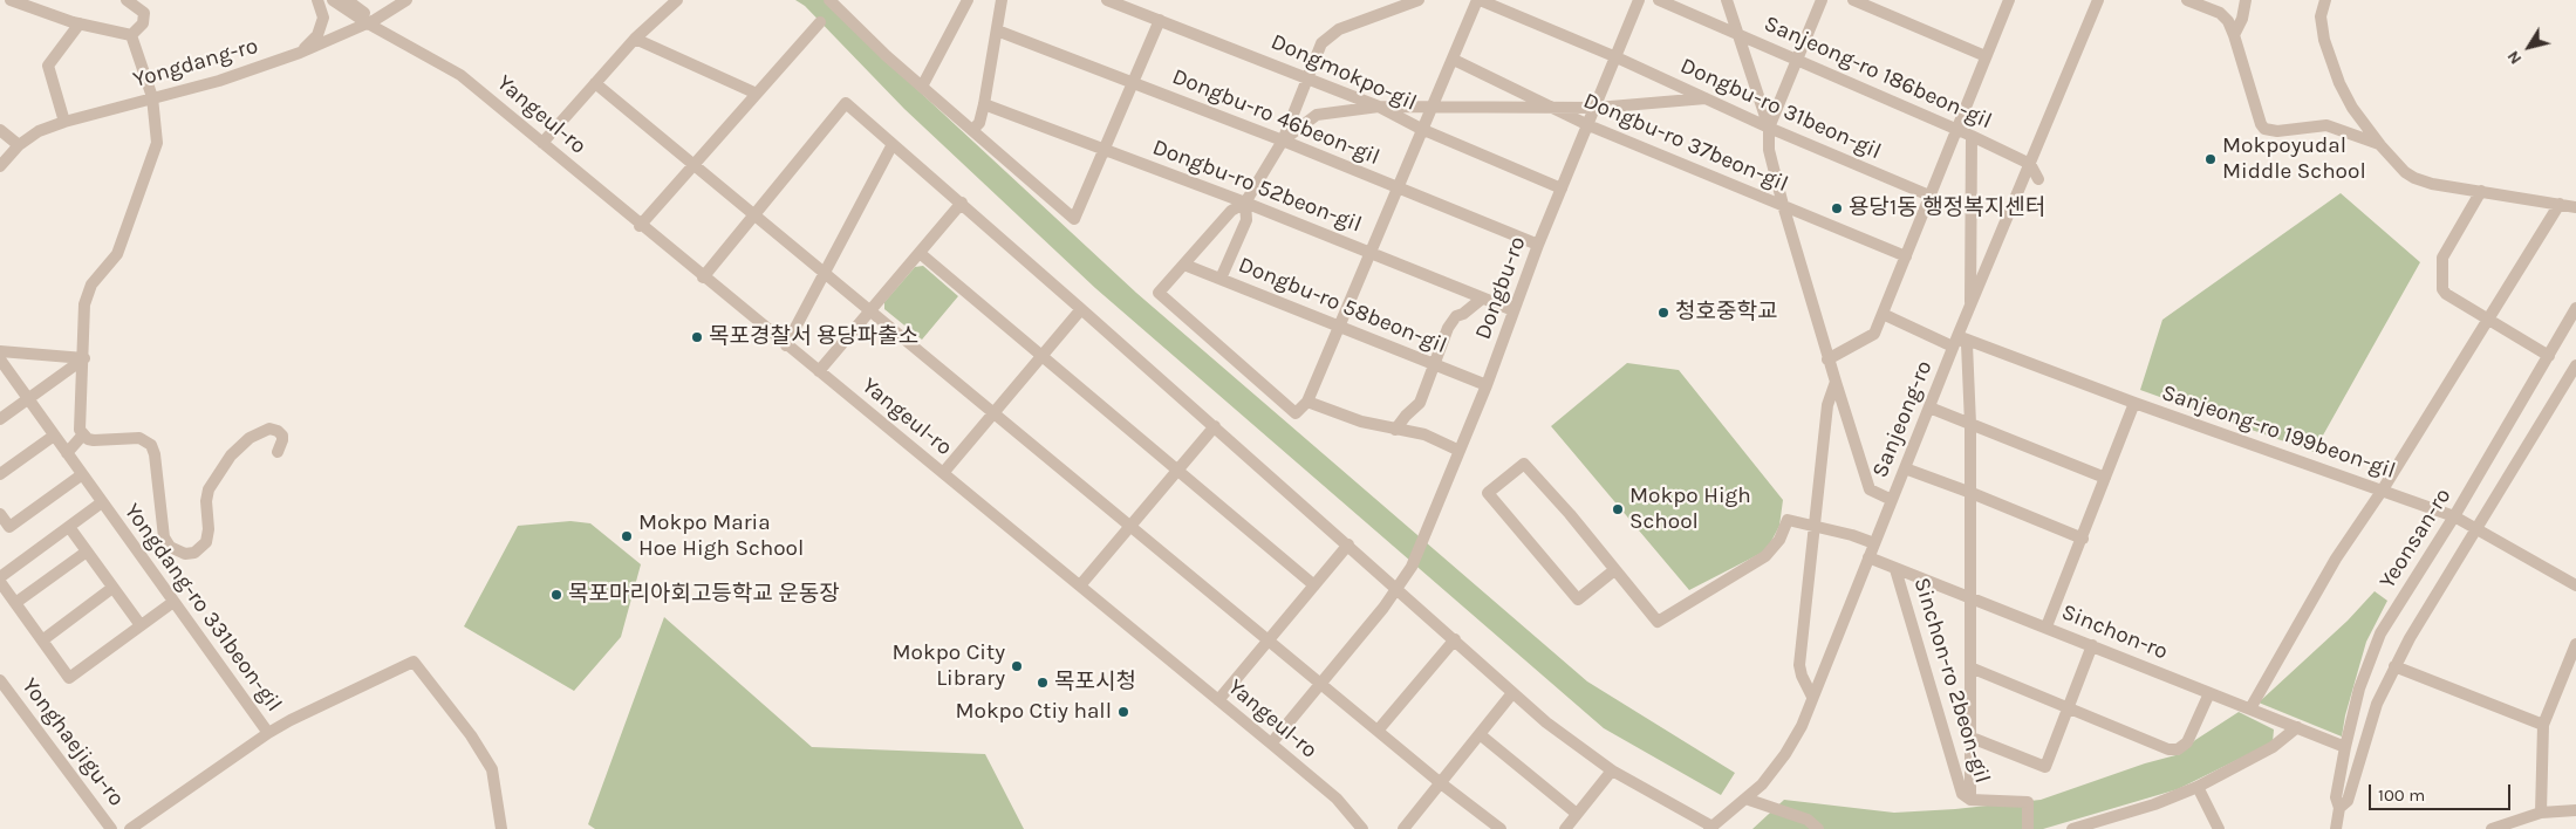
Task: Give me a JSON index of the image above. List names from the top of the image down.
{
  "streets": {
    "street": [
      "Yongdang-ro",
      "Dongmokpo-gil",
      "Sanjeong-ro 186beon-gil",
      "Dongbu-ro 31beon-gil",
      "Yangeul-ro",
      "Dongbu-ro 46beon-gil",
      "Dongbu-ro 37beon-gil",
      "Dongbu-ro 52beon-gil",
      "Dongbu-ro",
      "Dongbu-ro 58beon-gil",
      "Sanjeong-ro",
      "Sanjeong-ro 199beon-gil",
      "Yeonsan-ro",
      "Yongdang-ro 331beon-gil",
      "Sinchon-ro",
      "Sinchon-ro 2beon-gil",
      "Yonghaejigu-ro"
    ]
  },
  "crossings": [
    ["Yongdang-ro", "Yangeul-ro"],
    ["Dongmokpo-gil", "Dongbu-ro"],
    ["Sanjeong-ro 186beon-gil", "Sanjeong-ro"],
    ["Dongbu-ro 31beon-gil", "Dongbu-ro"],
    ["Yangeul-ro", "Dongbu-ro"],
    ["Dongbu-ro 46beon-gil", "Dongbu-ro"],
    ["Dongbu-ro 37beon-gil", "Dongbu-ro"],
    ["Dongbu-ro 52beon-gil", "Dongbu-ro"],
    ["Dongbu-ro", "Dongbu-ro 58beon-gil"],
    ["Sanjeong-ro", "Sanjeong-ro 199beon-gil"],
    ["Sanjeong-ro", "Sinchon-ro"],
    ["Sanjeong-ro 199beon-gil", "Yeonsan-ro"],
    ["Yeonsan-ro", "Sinchon-ro"],
    ["Sinchon-ro", "Sinchon-ro 2beon-gil"]
  ],
  "places": [
    "Mokpoyudal Middle School",
    "용당1동 행정복지센터",
    "청호중학교",
    "목포경찰서 용당파출소",
    "Mokpo High School",
    "Mokpo Maria Hoe High School",
    "목포마리아회고등학교 운동장",
    "Mokpo City Library",
    "목포시청",
    "Mokpo Ctiy hall"
  ],
  "scale_bar": "100 m",
  "north": "bottom left"
}
